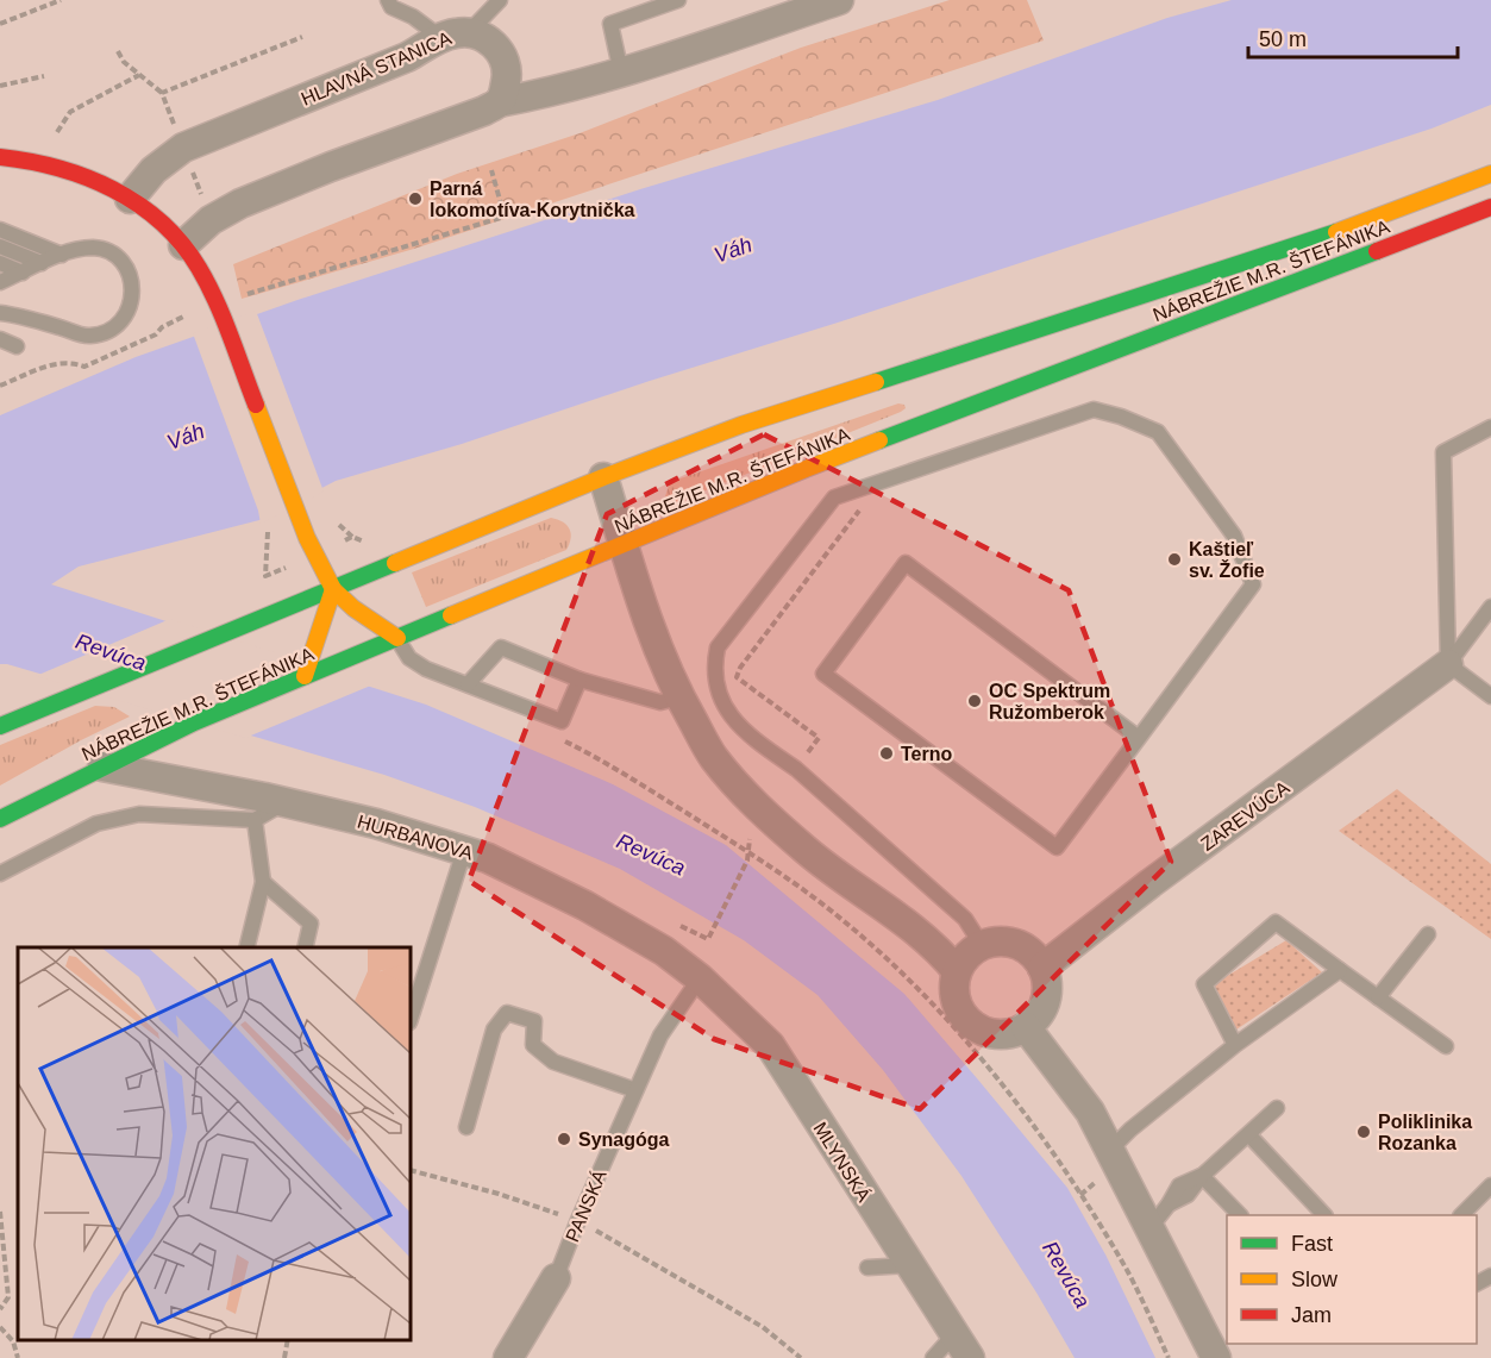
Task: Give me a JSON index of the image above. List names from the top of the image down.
{
  "streets": {
    "main road": ["NÁBREŽIE M.R. ŠTEFÁNIKA"],
    "street": [
      "HLAVNÁ STANICA",
      "ZAREVÚCA",
      "HURBANOVA",
      "MLYNSKÁ",
      "PANSKÁ"
    ]
  },
  "crossings": [
    ["NÁBREŽIE M.R. ŠTEFÁNIKA", "HURBANOVA"],
    ["HURBANOVA", "MLYNSKÁ"],
    ["HURBANOVA", "PANSKÁ"],
    ["MLYNSKÁ", "PANSKÁ"]
  ],
  "water": ["Váh", "Revúca"],
  "places": [
    "Parná lokomotíva-Korytnička",
    "Kaštieľ sv. Žofie",
    "OC Spektrum Ružomberok",
    "Terno",
    "Poliklinika Rozanka",
    "Synagóga"
  ],
  "legend": ["Fast", "Slow", "Jam"],
  "scale_bar": "50 m"
}
